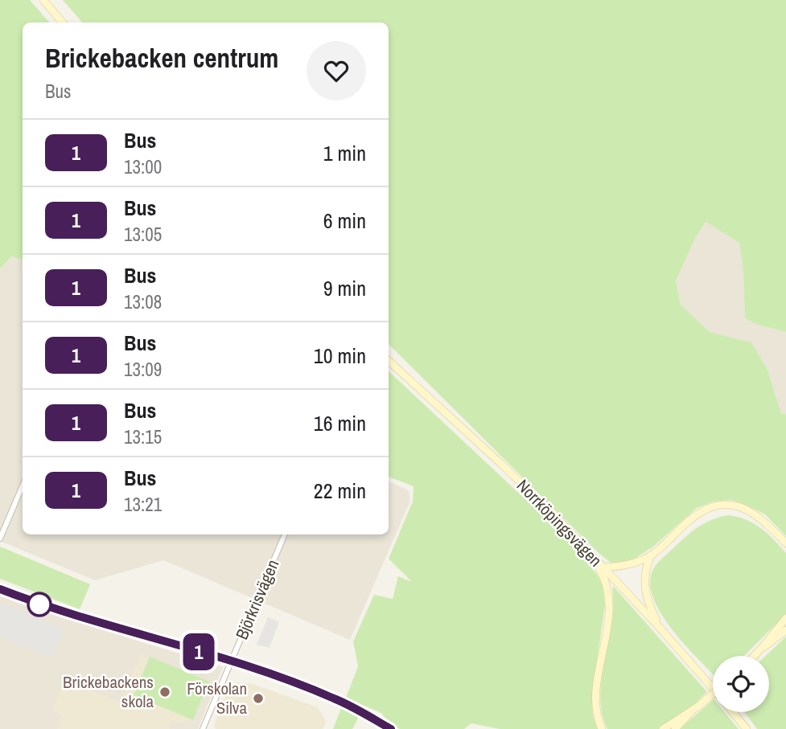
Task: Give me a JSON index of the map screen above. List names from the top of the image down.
{
  "streets": {
    "main road": ["Norrköpingsvägen"],
    "street": ["Björkrisvägen"]
  },
  "places": ["Brickebackens skola", "Förskolan Silva"],
  "lines": ["bus line 1"],
  "page": {
    "on_map": "1",
    "heading": ["Brickebacken centrum", "Bus"],
    "list": [
      {
        "mark": "1",
        "name": "Bus",
        "note": "13:00",
        "value": "1 min"
      },
      {
        "mark": "1",
        "name": "Bus",
        "note": "13:05",
        "value": "6 min"
      },
      {
        "mark": "1",
        "name": "Bus",
        "note": "13:08",
        "value": "9 min"
      },
      {
        "mark": "1",
        "name": "Bus",
        "note": "13:09",
        "value": "10 min"
      },
      {
        "mark": "1",
        "name": "Bus",
        "note": "13:15",
        "value": "16 min"
      },
      {
        "mark": "1",
        "name": "Bus",
        "note": "13:21",
        "value": "22 min"
      }
    ]
  }
}
